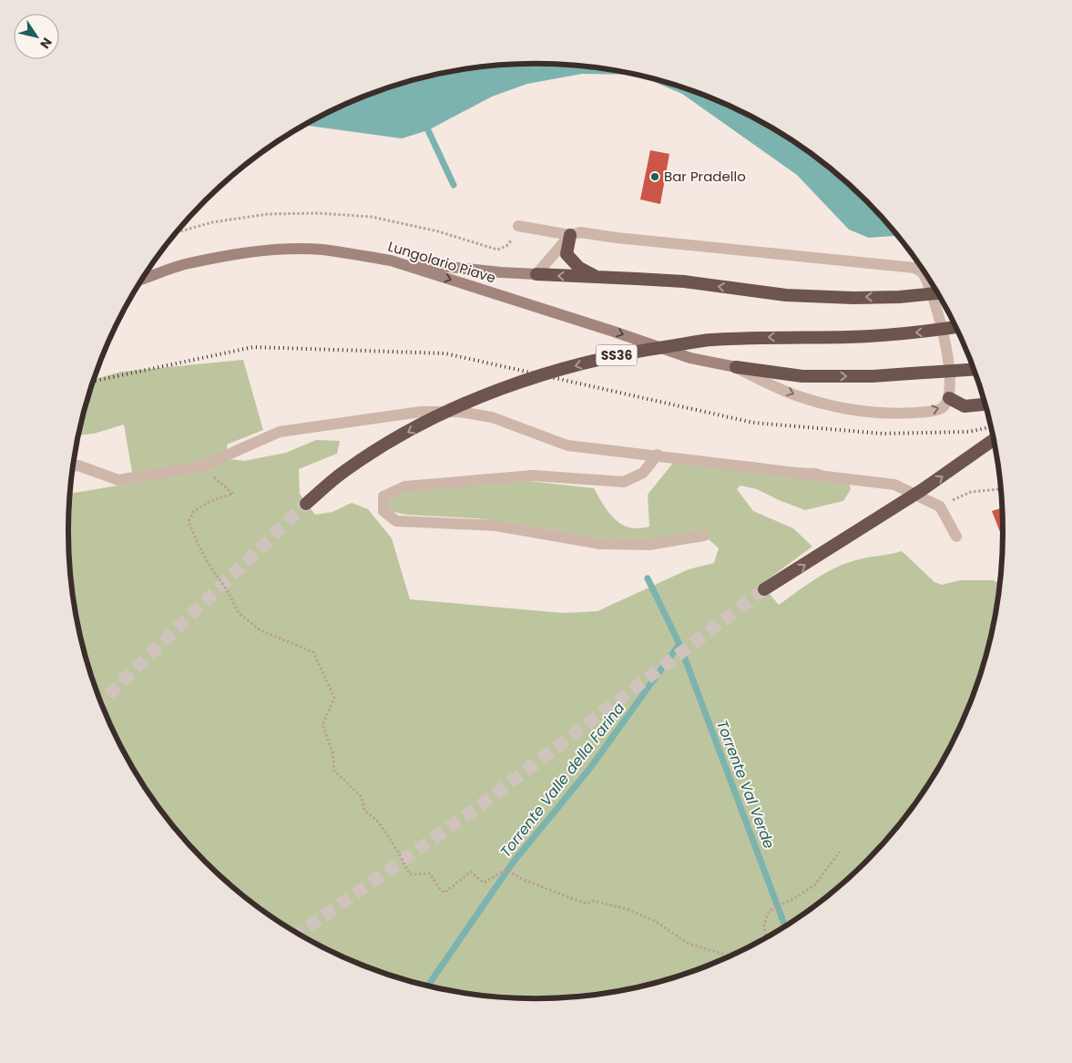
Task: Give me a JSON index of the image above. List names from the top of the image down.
{
  "streets": {
    "highway": ["SS36"],
    "main road": ["Lungolario Piave"]
  },
  "water": ["Torrente Valle della Farina", "Torrente Val Verde"],
  "places": ["Bar Pradello"],
  "north": "bottom right"
}
